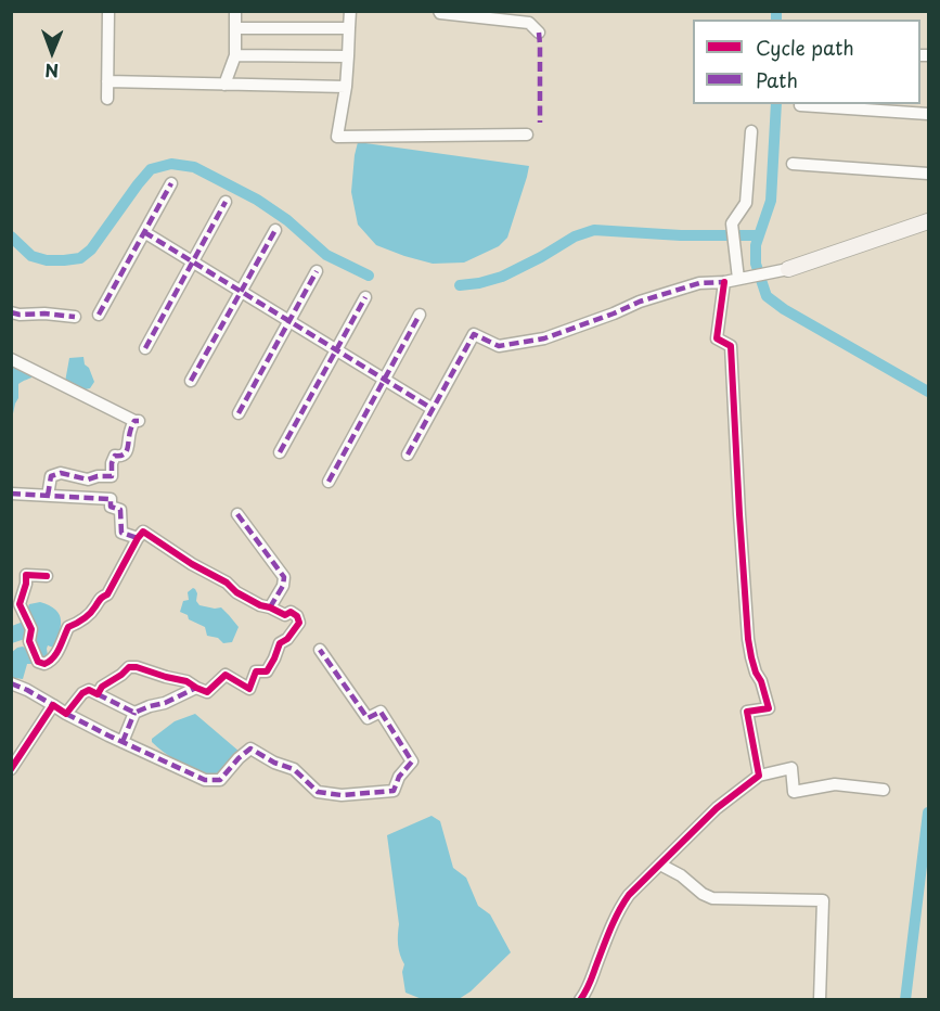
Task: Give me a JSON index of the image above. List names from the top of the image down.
{
  "legend": ["Cycle path", "Path"],
  "north": "bottom"
}
